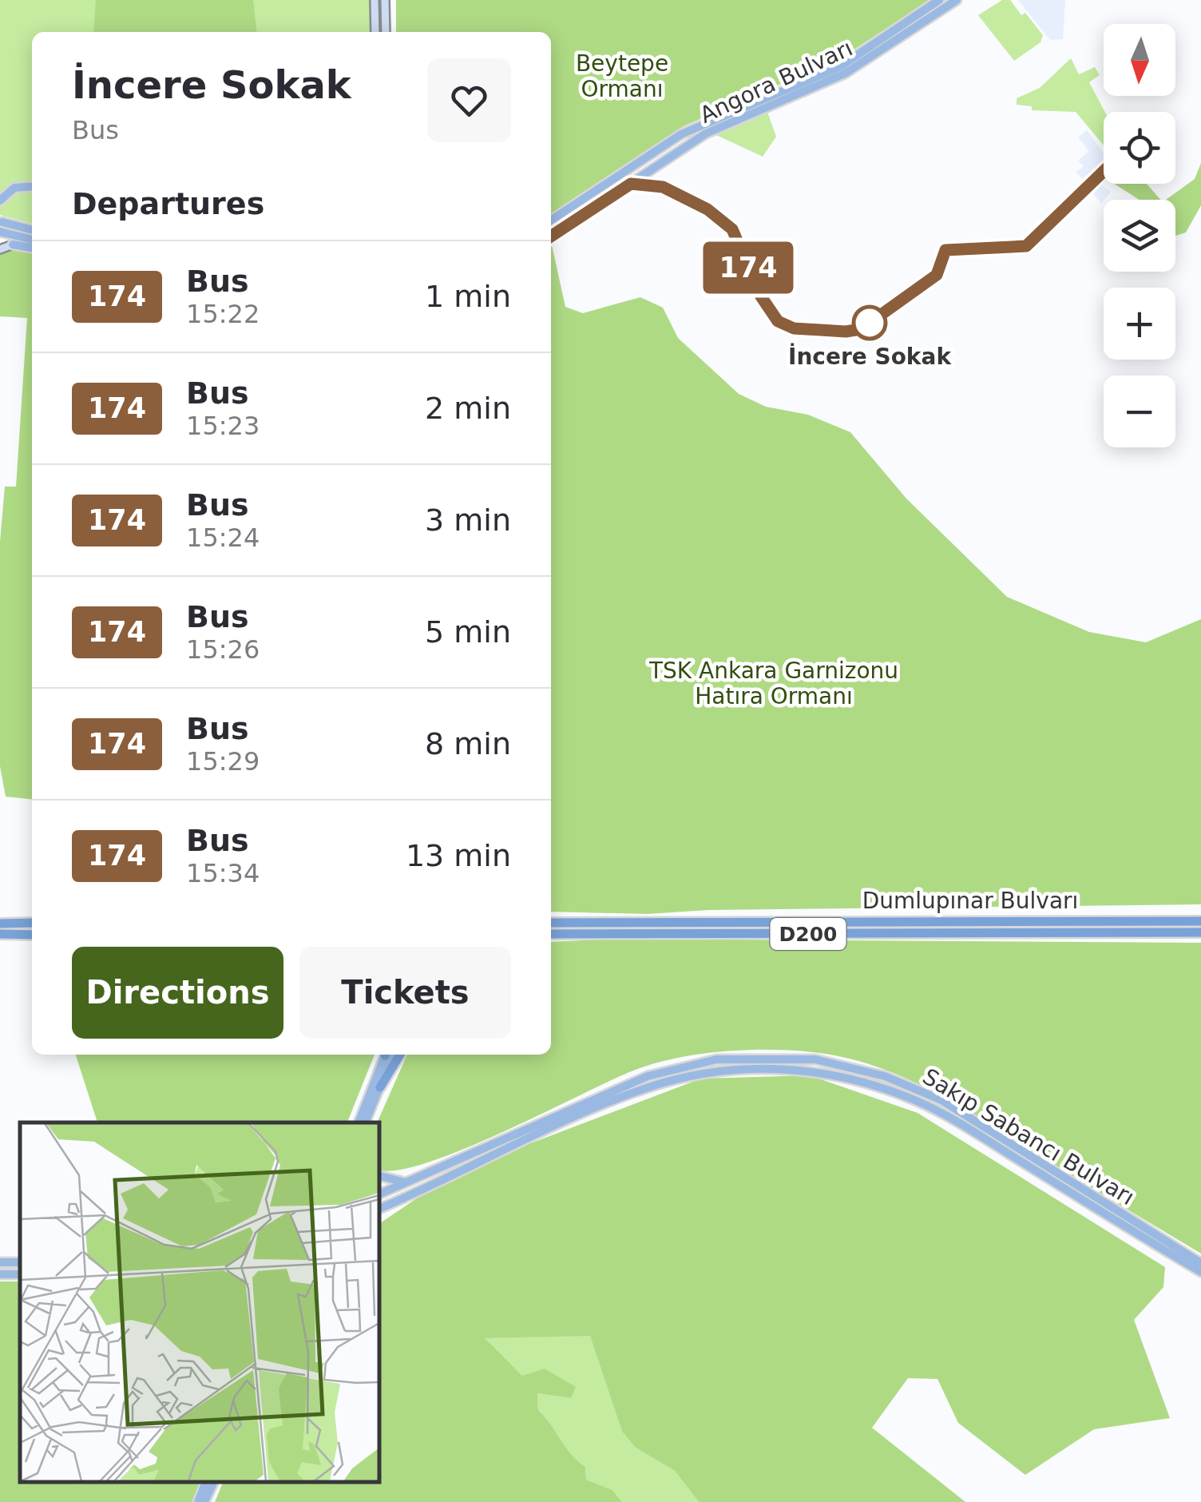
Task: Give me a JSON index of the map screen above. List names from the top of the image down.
{
  "streets": {
    "highway": ["Dumlupınar Bulvarı", "D200"],
    "main road": ["Angora Bulvarı", "Sakıp Sabancı Bulvarı"]
  },
  "parks": ["Beytepe Ormanı", "TSK Ankara Garnizonu Hatıra Ormanı"],
  "places": ["İncere Sokak"],
  "lines": ["bus line 174"],
  "north": "bottom",
  "page": {
    "on_map": "174",
    "map_buttons": ["+", "−"],
    "heading": [
      ["İncere Sokak", "Bus"],
      "Departures"
    ],
    "list": [
      {
        "mark": "174",
        "name": "Bus",
        "note": "15:22",
        "value": "1 min"
      },
      {
        "mark": "174",
        "name": "Bus",
        "note": "15:23",
        "value": "2 min"
      },
      {
        "mark": "174",
        "name": "Bus",
        "note": "15:24",
        "value": "3 min"
      },
      {
        "mark": "174",
        "name": "Bus",
        "note": "15:26",
        "value": "5 min"
      },
      {
        "mark": "174",
        "name": "Bus",
        "note": "15:29",
        "value": "8 min"
      },
      {
        "mark": "174",
        "name": "Bus",
        "note": "15:34",
        "value": "13 min"
      }
    ],
    "buttons": ["Directions", "Tickets"]
  }
}
